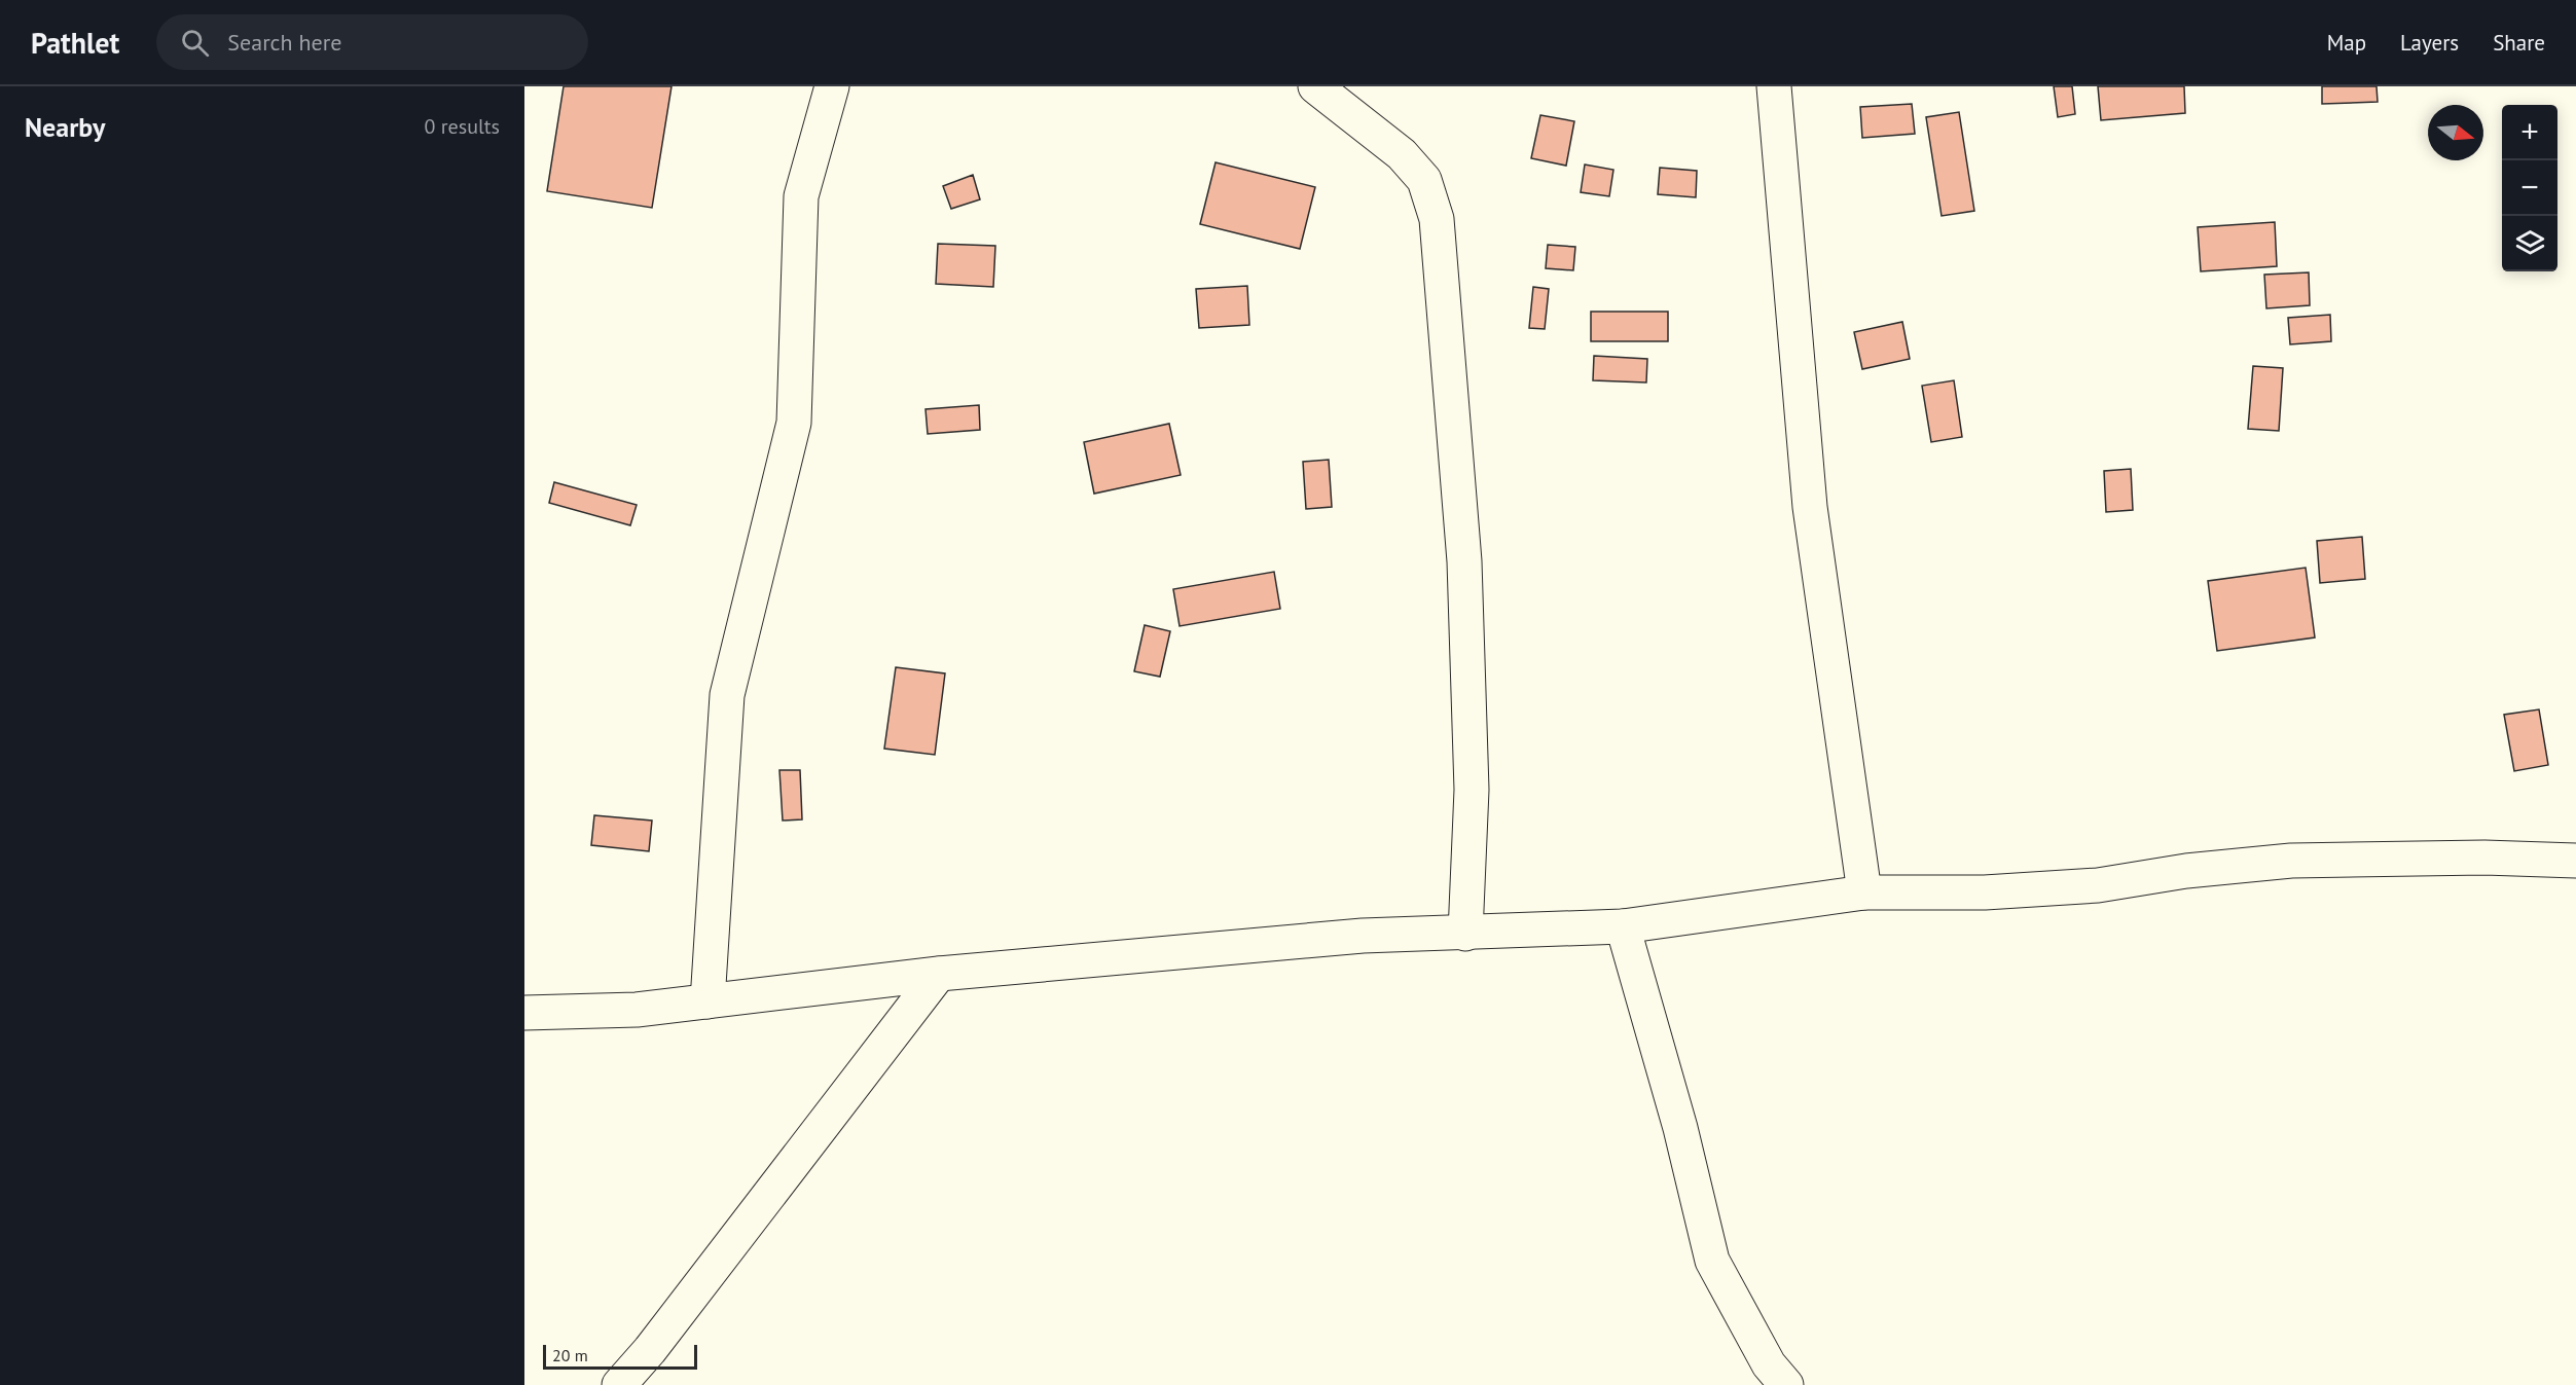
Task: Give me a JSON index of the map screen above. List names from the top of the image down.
{
  "scale_bar": "20 m",
  "north": "right",
  "page": {
    "header": "Pathlet",
    "search": "Search here",
    "nav": ["Map", "Layers", "Share"],
    "heading": ["Nearby", "0 results"],
    "map_buttons": ["+", "−"],
    "scale": "20 m"
  }
}
